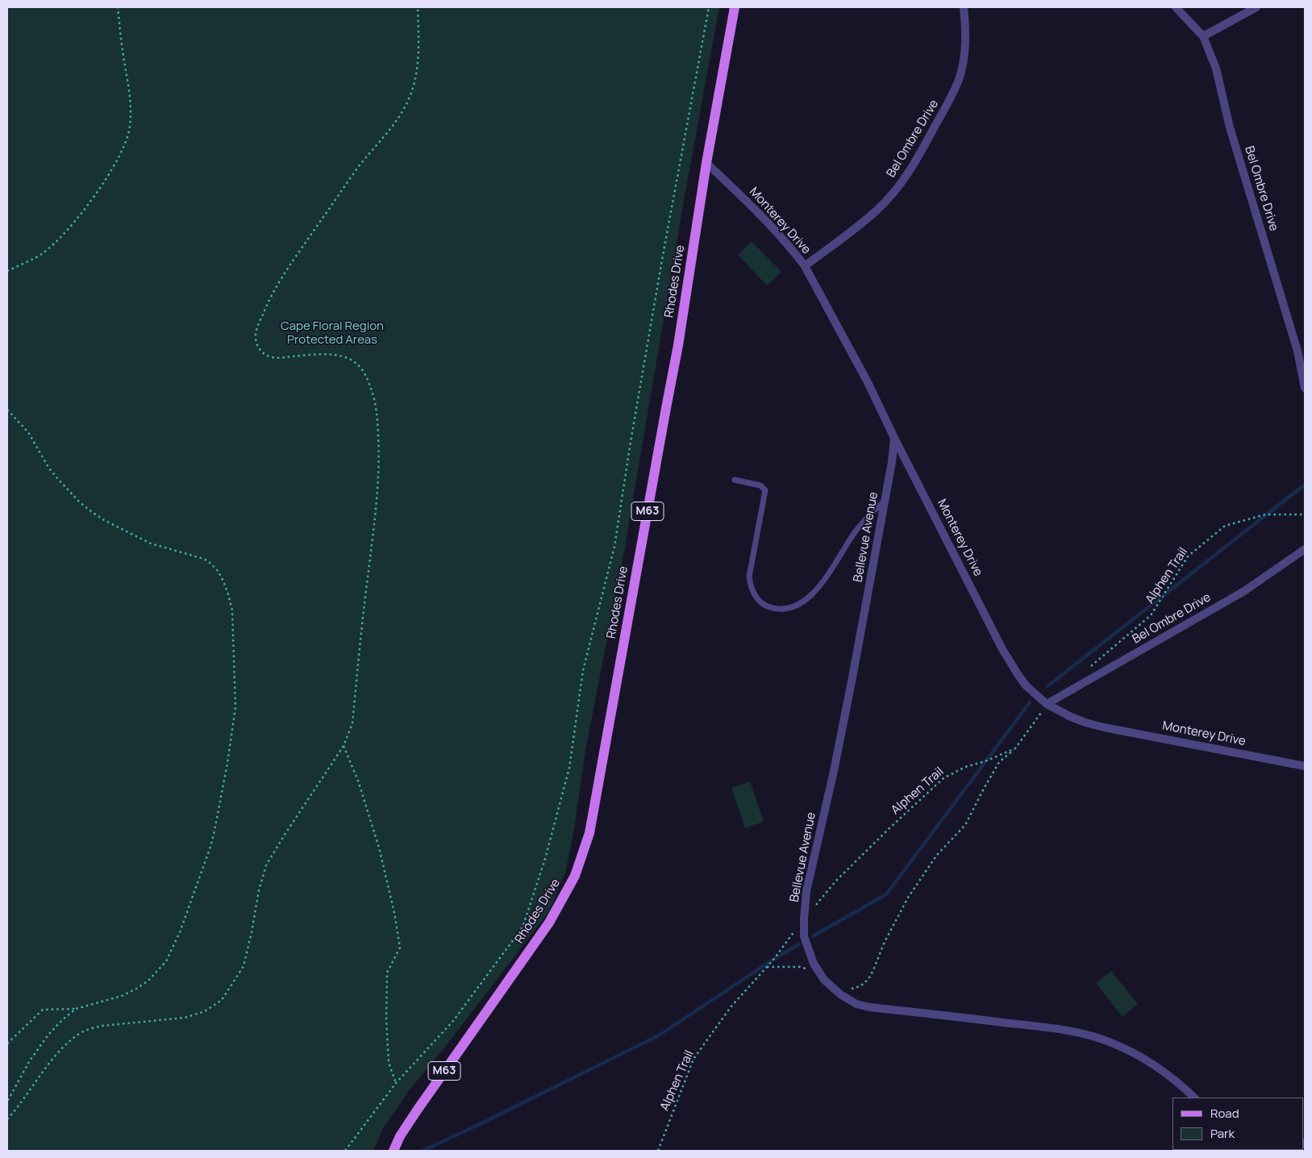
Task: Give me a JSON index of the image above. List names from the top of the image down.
{
  "streets": {
    "main road": ["Rhodes Drive", "M63"],
    "street": ["Bel Ombre Drive", "Monterey Drive", "Bellevue Avenue"],
    "path": ["Alphen Trail"]
  },
  "crossings": [
    ["Bel Ombre Drive", "Monterey Drive"],
    ["Bel Ombre Drive", "Alphen Trail"],
    ["Monterey Drive", "Rhodes Drive"],
    ["Monterey Drive", "Bellevue Avenue"],
    ["Monterey Drive", "Alphen Trail"],
    ["Bellevue Avenue", "Alphen Trail"]
  ],
  "parks": ["Cape Floral Region Protected Areas"],
  "legend": ["Road", "Park"]
}
